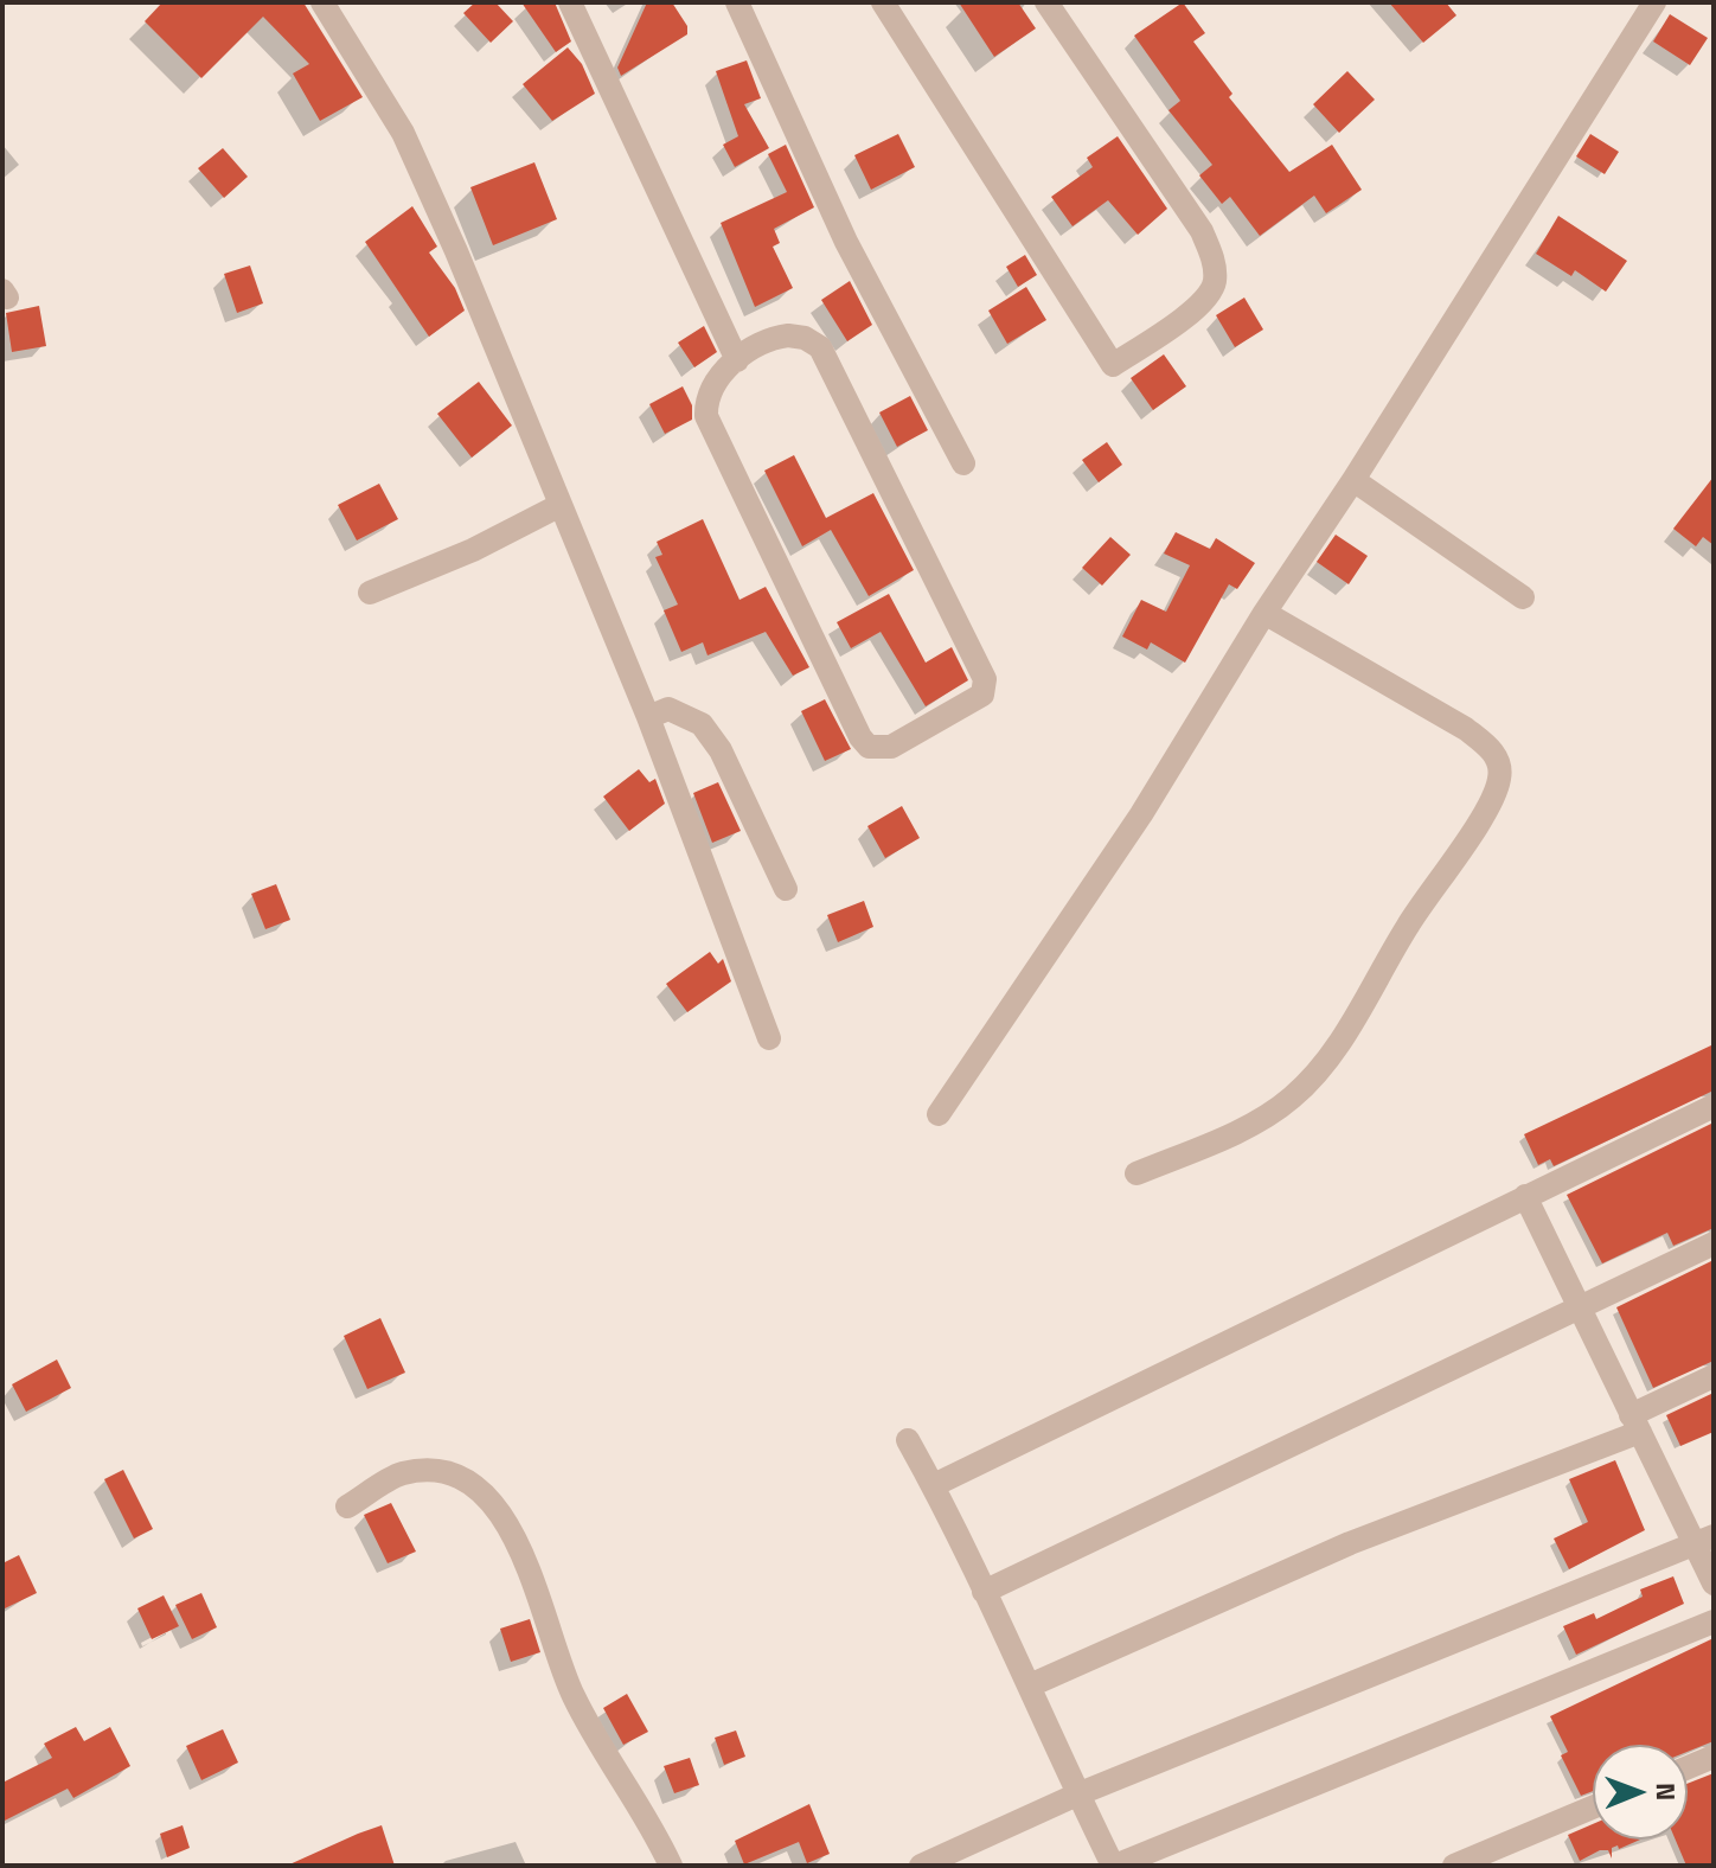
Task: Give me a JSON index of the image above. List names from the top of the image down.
{
  "north": "right"
}
